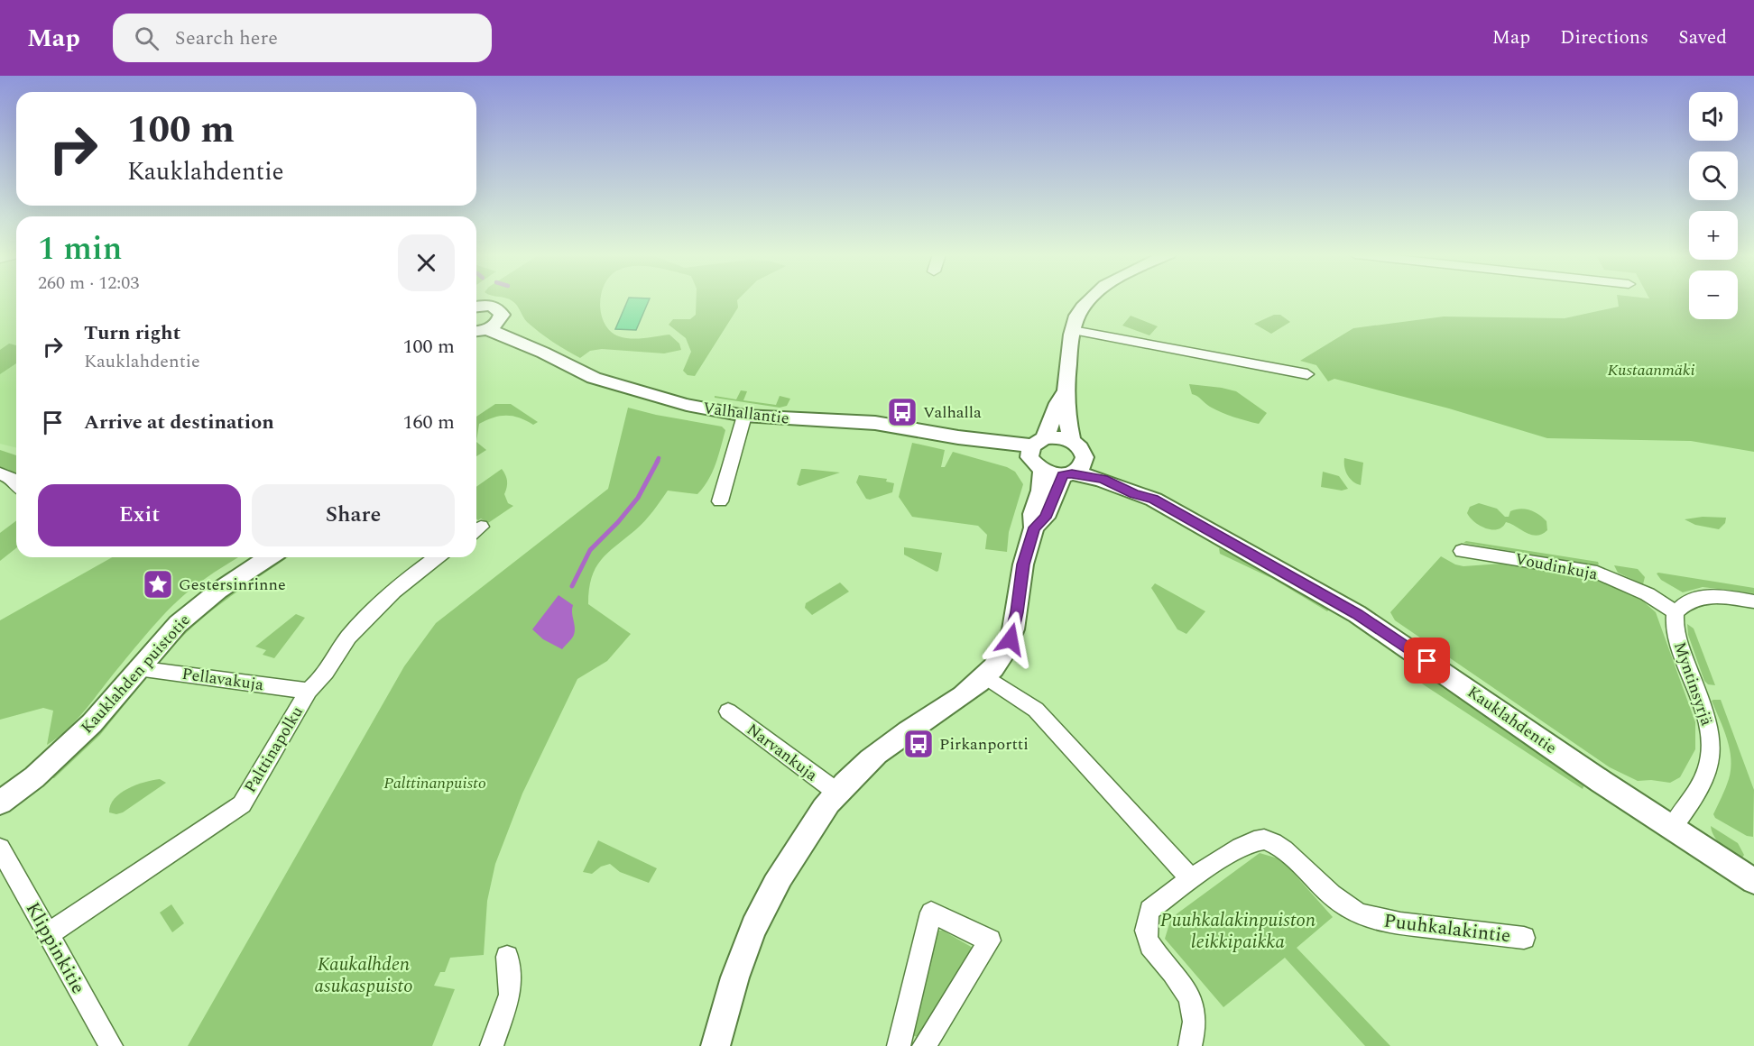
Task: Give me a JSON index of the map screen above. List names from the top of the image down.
{
  "streets": {
    "street": [
      "Valhallantie",
      "Voudinkuja",
      "Kauklahden puistotie",
      "Pellavakuja",
      "Myntinsyrjä",
      "Kauklahdentie",
      "Palttinapolku",
      "Narvankuja",
      "Puuhkalakintie",
      "Klippinkitie"
    ]
  },
  "crossings": [
    ["Valhallantie", "Kauklahdentie"],
    ["Voudinkuja", "Myntinsyrjä"],
    ["Kauklahden puistotie", "Pellavakuja"],
    ["Pellavakuja", "Palttinapolku"],
    ["Myntinsyrjä", "Kauklahdentie"],
    ["Palttinapolku", "Klippinkitie"]
  ],
  "parks": [
    "Kustaanmäki",
    "Palttinanpuisto",
    "Puuhkalakinpuiston leikkipaikka",
    "Kaukalhden asukaspuisto"
  ],
  "places": {
    "bus stop": ["Valhalla", "Pirkanportti"],
    "place": ["Gestersinrinne"]
  },
  "page": {
    "header": "Map",
    "search": "Search here",
    "nav": ["Map", "Directions", "Saved"],
    "map_buttons": ["+", "−"],
    "turn": ["100 m", "Kauklahdentie"],
    "heading": ["1 min", "260 m · 12:03"],
    "list": [
      {
        "name": "Turn right",
        "note": "Kauklahdentie",
        "value": "100 m"
      },
      {
        "name": "Arrive at destination",
        "value": "160 m"
      }
    ],
    "buttons": ["Exit", "Share"]
  }
}
